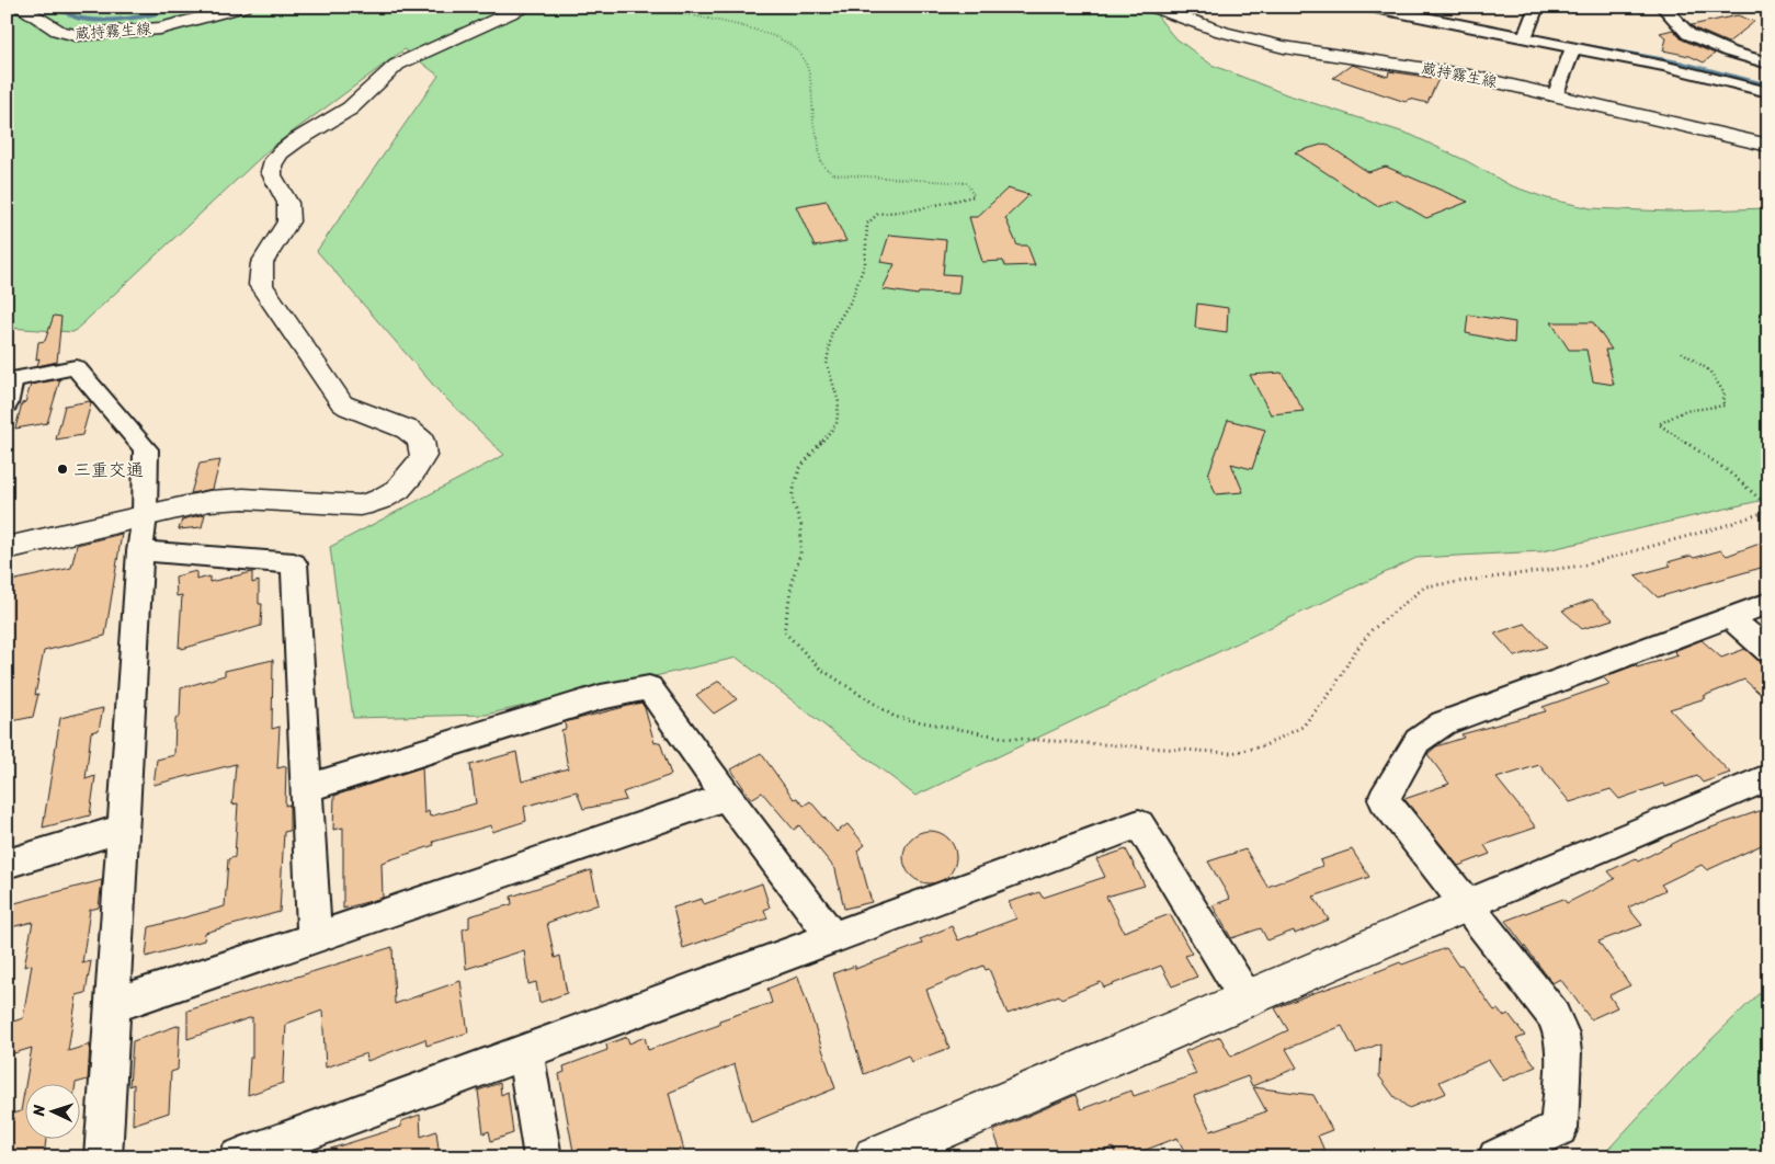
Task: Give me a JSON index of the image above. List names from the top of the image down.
{
  "streets": {
    "street": ["蔵持霧生線"]
  },
  "places": ["三重交通"],
  "north": "left"
}
